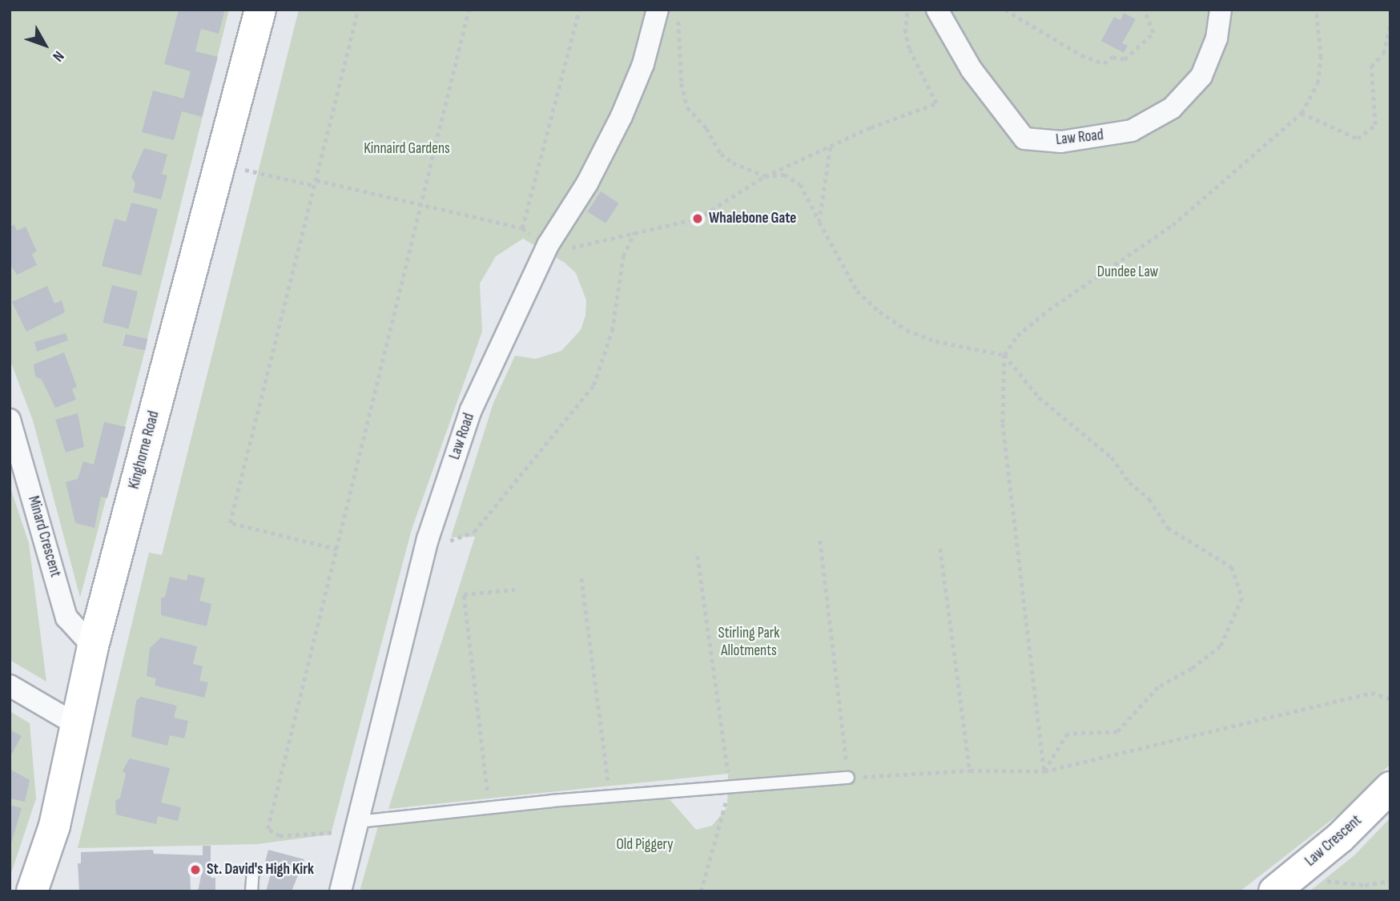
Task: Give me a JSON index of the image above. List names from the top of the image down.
{
  "streets": {
    "street": [
      "Law Road",
      "Kinghorne Road",
      "Minard Crescent",
      "Law Crescent"
    ]
  },
  "crossings": [
    ["Kinghorne Road", "Minard Crescent"]
  ],
  "parks": [
    "Kinnaird Gardens",
    "Dundee Law",
    "Stirling Park Allotments",
    "Old Piggery"
  ],
  "places": ["Whalebone Gate", "St. David's High Kirk"],
  "north": "bottom right"
}
